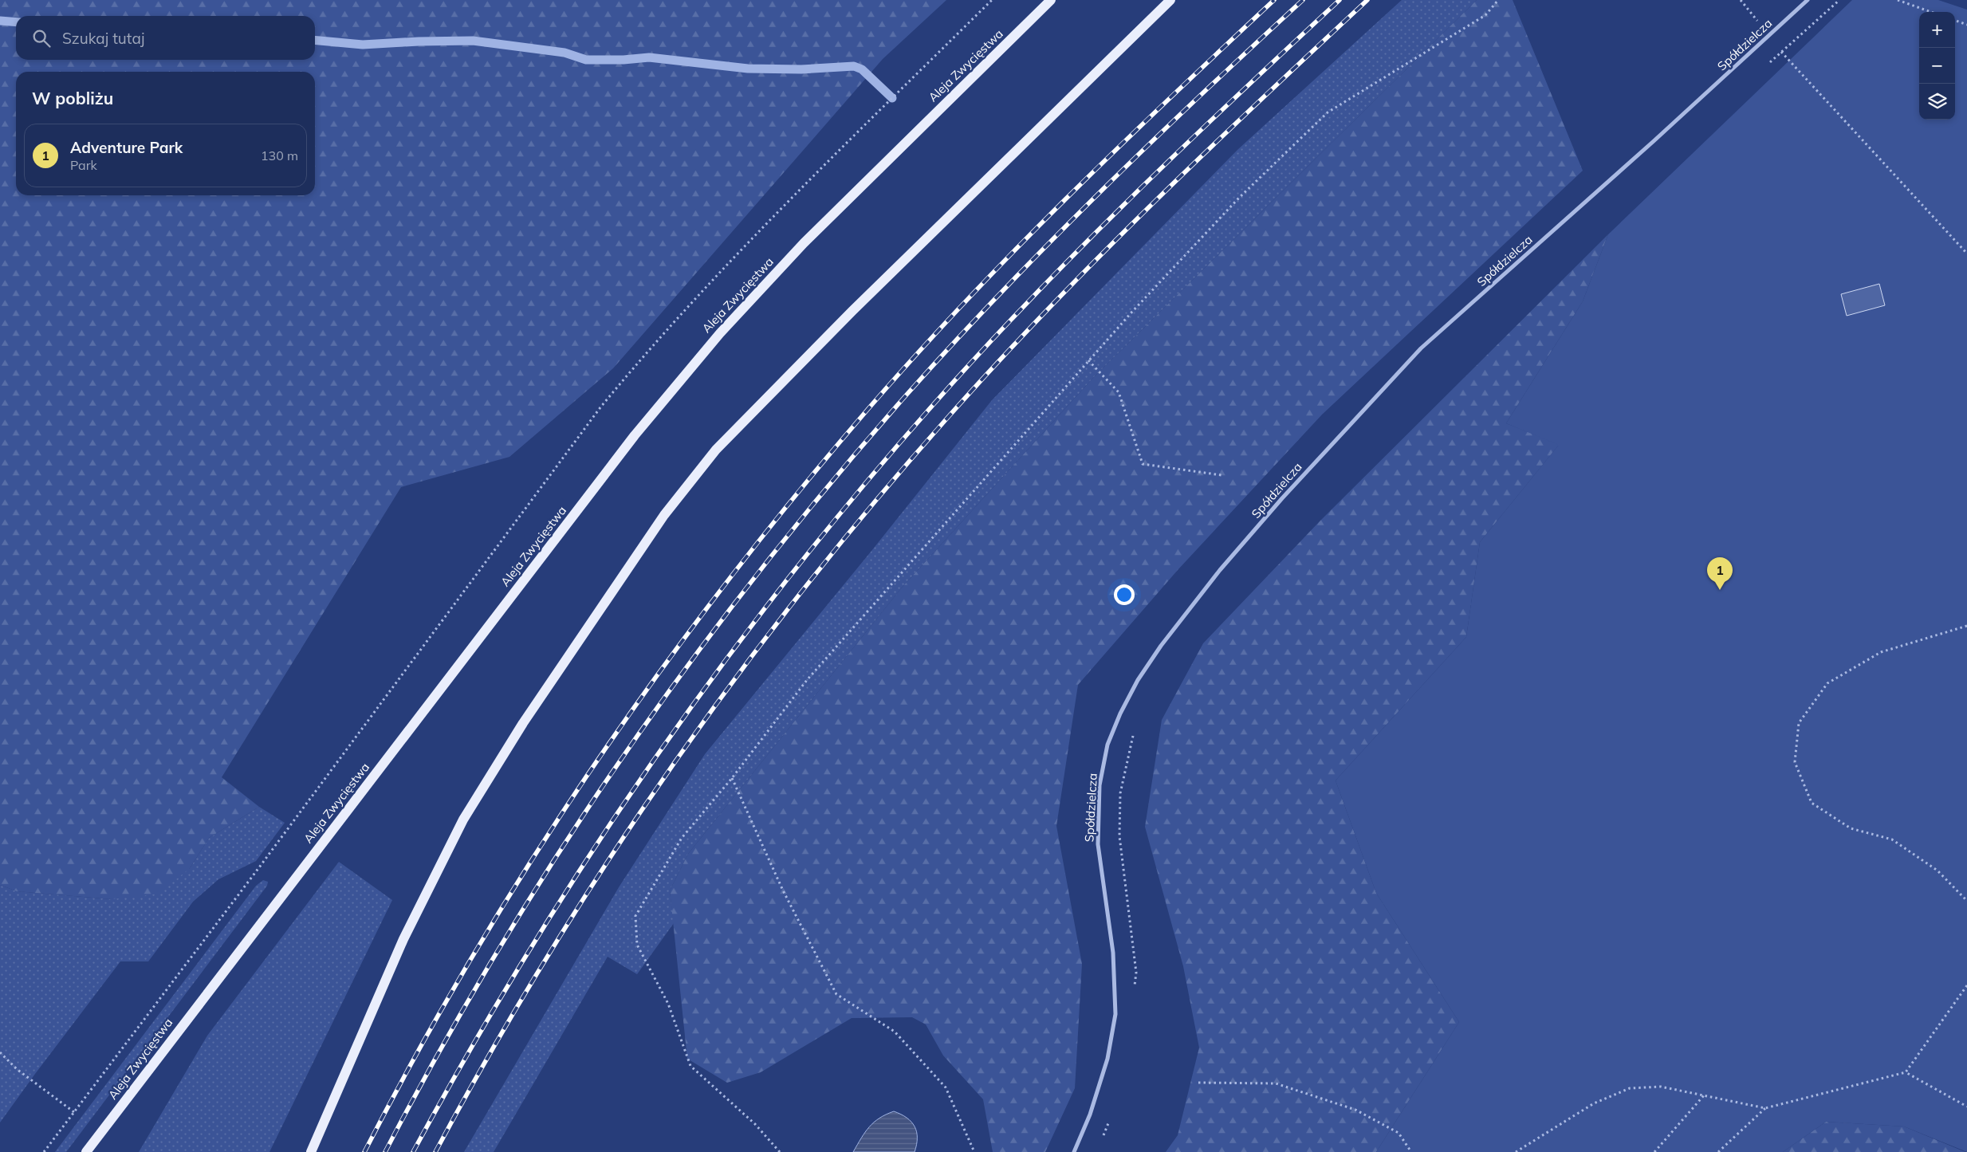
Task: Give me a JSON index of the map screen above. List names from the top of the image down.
{
  "streets": {
    "main road": ["Aleja Zwycięstwa"],
    "street": ["Spółdzielcza"]
  },
  "page": {
    "map_buttons": ["+", "−"],
    "search": "Szukaj tutaj",
    "heading": "W pobliżu",
    "list": [
      {
        "mark": "1",
        "name": "Adventure Park",
        "note": "Park",
        "value": "130 m"
      }
    ],
    "pins": "1"
  }
}
